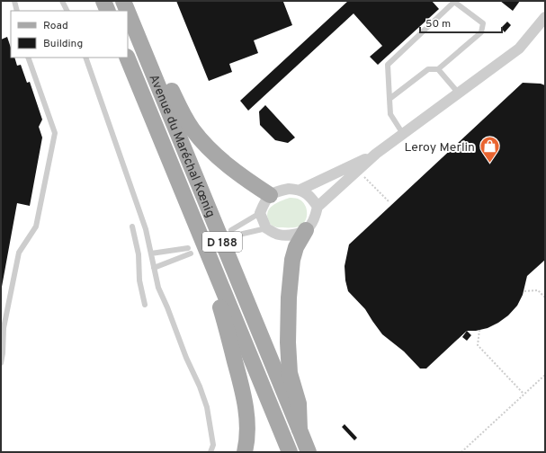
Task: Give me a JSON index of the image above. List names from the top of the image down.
{
  "streets": {
    "main road": ["Avenue du Maréchal Kœnig", "D 188"]
  },
  "crossings": [
    ["Avenue du Maréchal Kœnig", "D 188"]
  ],
  "places": {
    "shop": ["Leroy Merlin"]
  },
  "legend": ["Road", "Building"],
  "scale_bar": "50 m"
}
